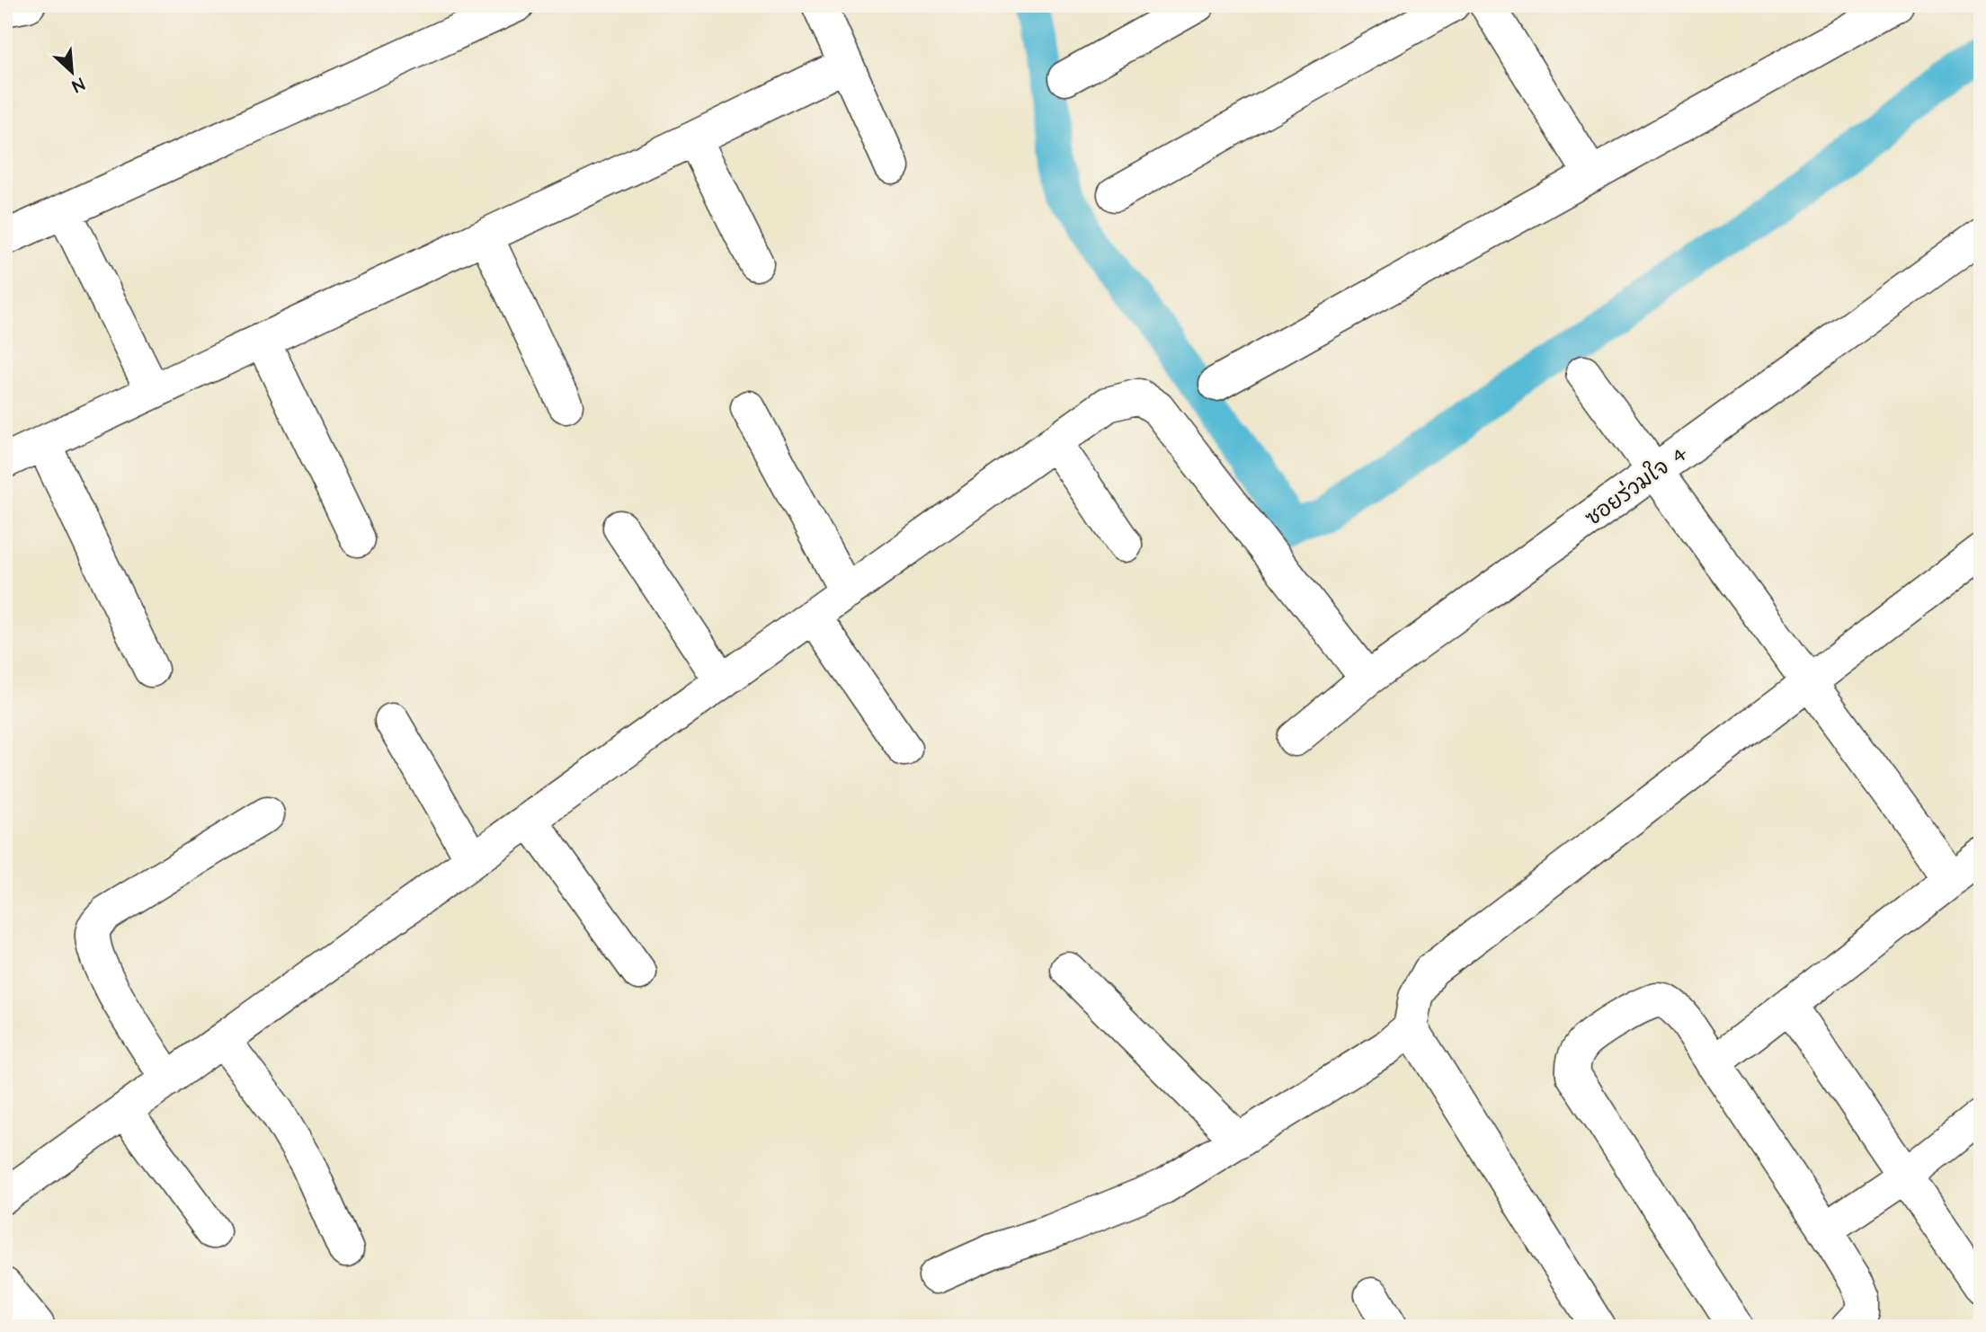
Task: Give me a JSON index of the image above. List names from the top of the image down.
{
  "streets": {
    "street": ["ซอยร่วมใจ 4"]
  },
  "north": "bottom right"
}
